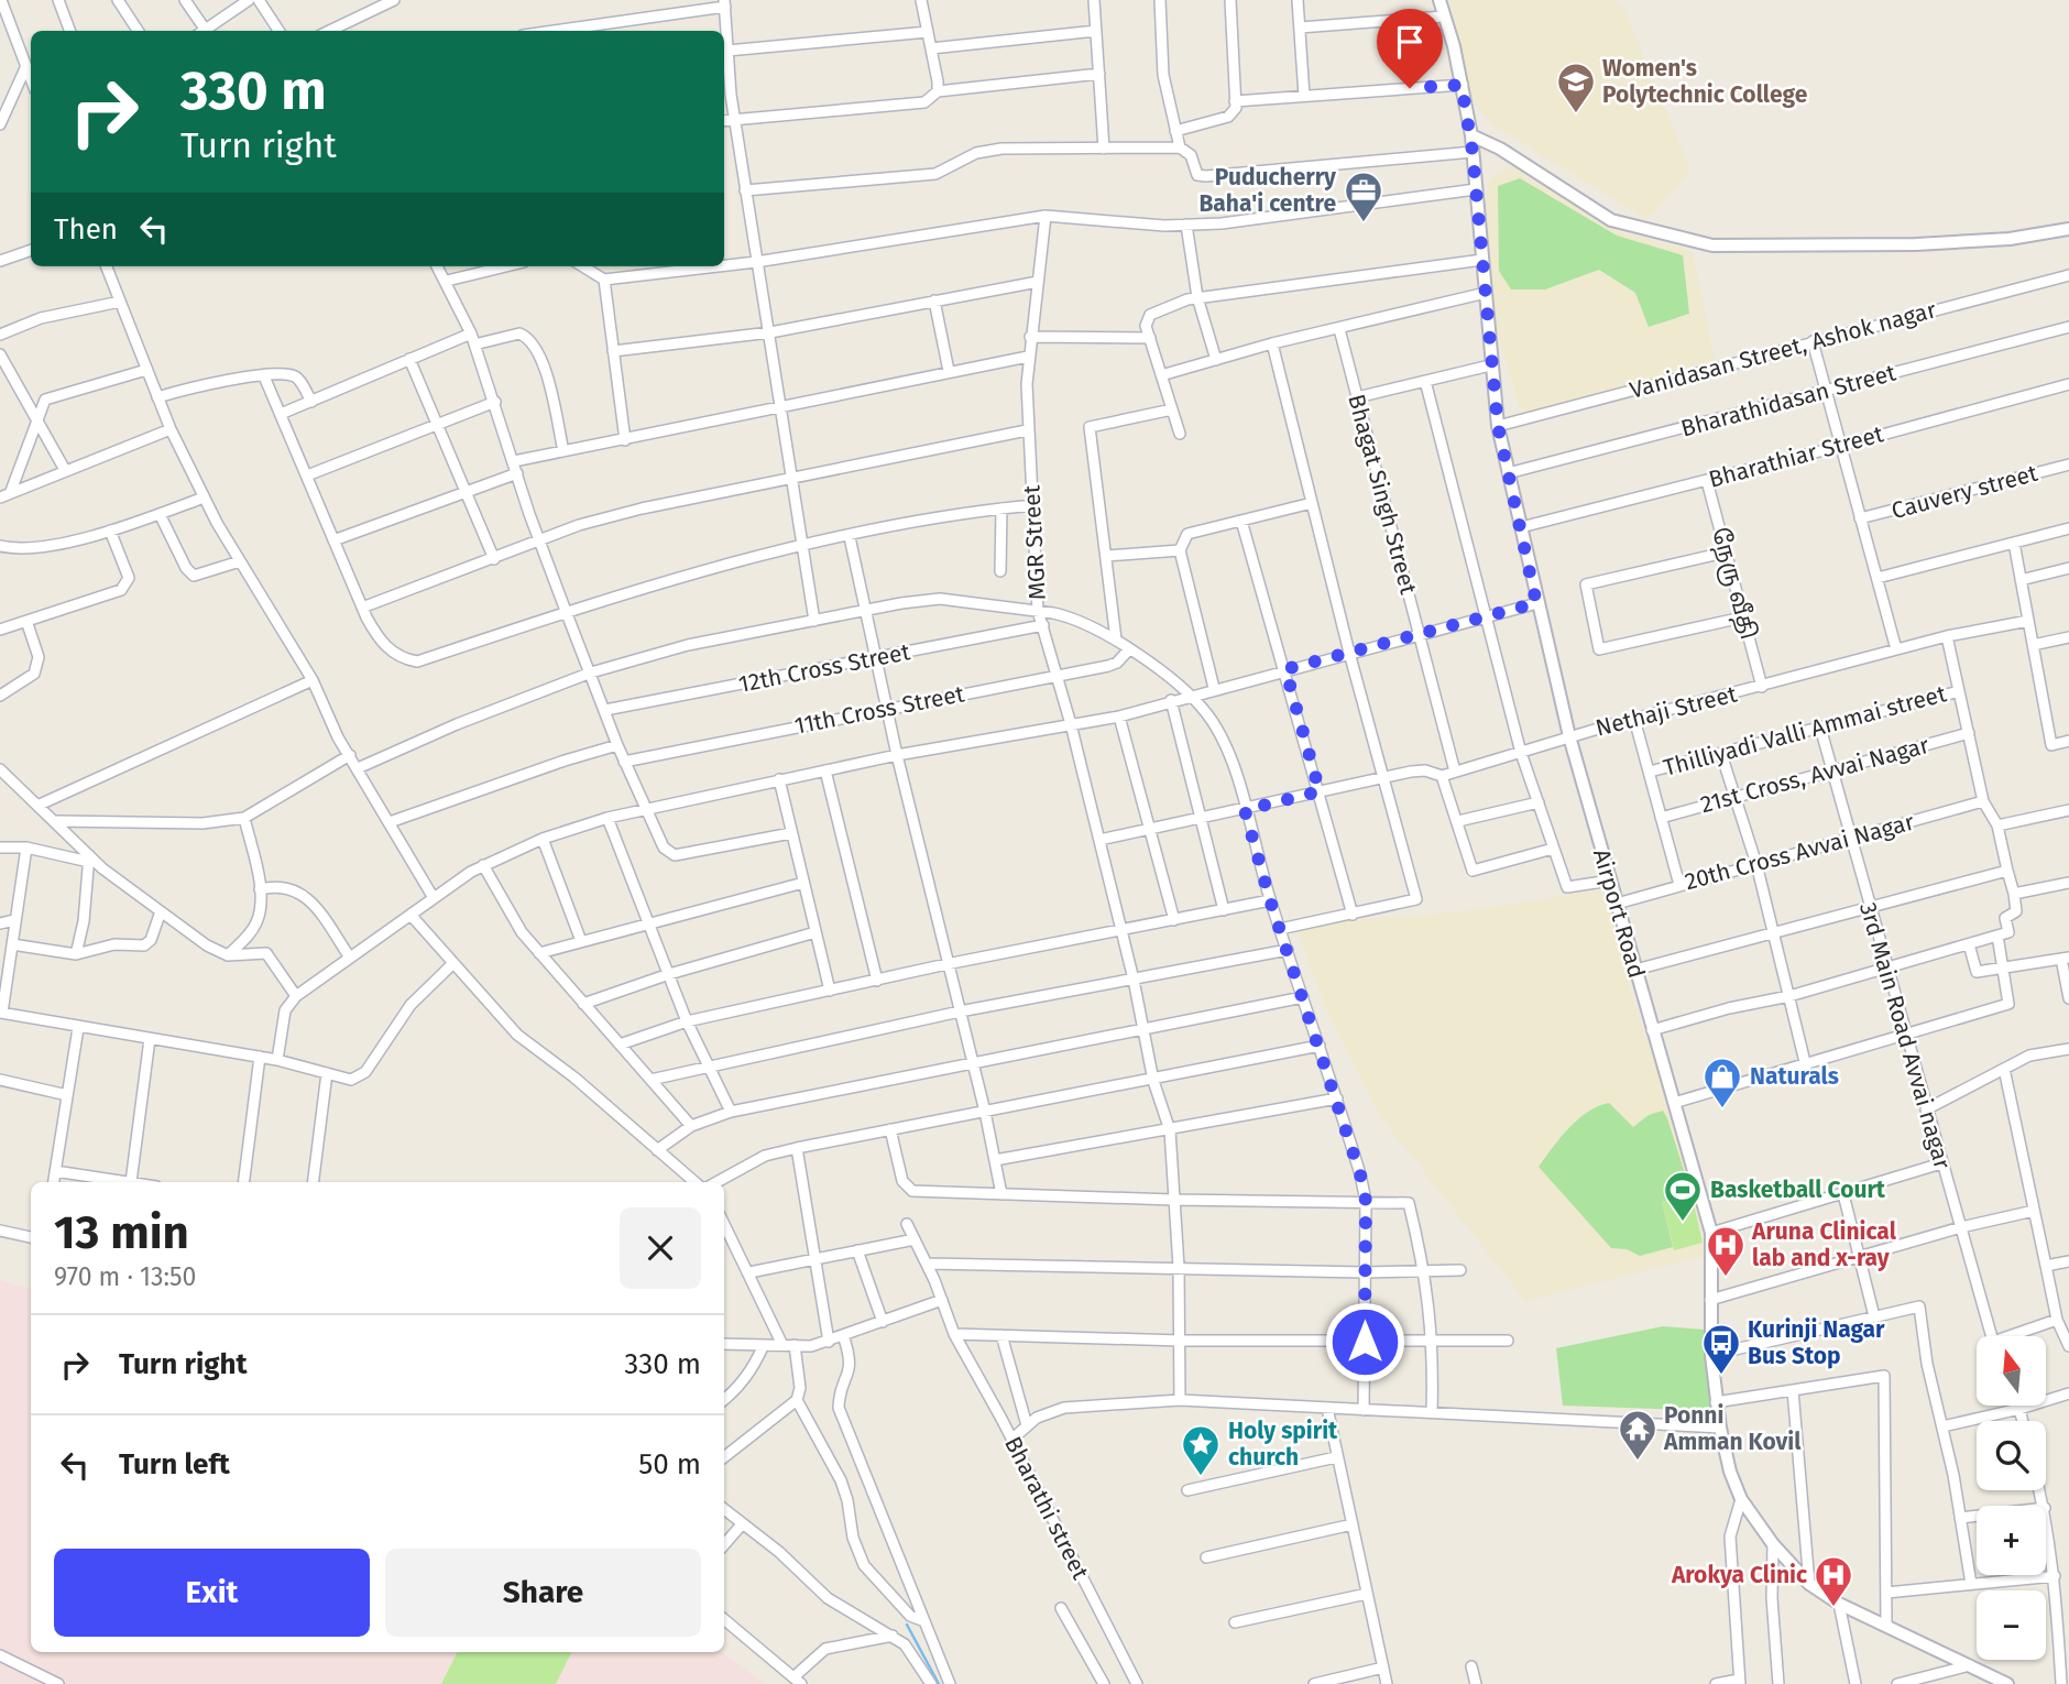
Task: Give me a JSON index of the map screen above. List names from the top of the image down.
{
  "streets": {
    "street": [
      "Vanidasan Street, Ashok nagar",
      "Bharathidasan Street",
      "Bharathiar Street",
      "Cauvery street",
      "Bhagat Singh Street",
      "MGR Street",
      "நேரு வீதி",
      "12th Cross Street",
      "11th Cross Street",
      "Nethaji Street",
      "Thilliyadi Valli Ammai street",
      "21st Cross, Avvai Nagar",
      "20th Cross Avvai Nagar",
      "Airport Road",
      "3rd Main Road Avvai nagar",
      "Bharathi street"
    ]
  },
  "crossings": [
    ["Vanidasan Street, Ashok nagar", "Airport Road"],
    ["Bharathidasan Street", "Airport Road"],
    ["Bharathiar Street", "நேரு வீதி"],
    ["Bharathiar Street", "Airport Road"],
    ["MGR Street", "11th Cross Street"],
    ["நேரு வீதி", "Nethaji Street"],
    ["Nethaji Street", "Airport Road"],
    ["Thilliyadi Valli Ammai street", "3rd Main Road Avvai nagar"],
    ["21st Cross, Avvai Nagar", "3rd Main Road Avvai nagar"],
    ["20th Cross Avvai Nagar", "Airport Road"],
    ["20th Cross Avvai Nagar", "3rd Main Road Avvai nagar"]
  ],
  "places": {
    "school or university": ["Women's Polytechnic College"],
    "office": ["Puducherry Baha'i centre"],
    "shop": ["Naturals"],
    "sports": ["Basketball Court"],
    "hospital": ["Aruna Clinical lab and x-ray", "Arokya Clinic"],
    "bus stop": ["Kurinji Nagar Bus Stop"],
    "temple": ["Ponni Amman Kovil"],
    "place": ["Holy spirit church"]
  },
  "north": "top",
  "page": {
    "turn": ["330 m", "Turn right"],
    "then": "Then",
    "heading": ["13 min", "970 m · 13:50"],
    "list": [
      {
        "name": "Turn right",
        "value": "330 m"
      },
      {
        "name": "Turn left",
        "value": "50 m"
      }
    ],
    "map_buttons": ["+", "−"],
    "buttons": ["Exit", "Share"]
  }
}
